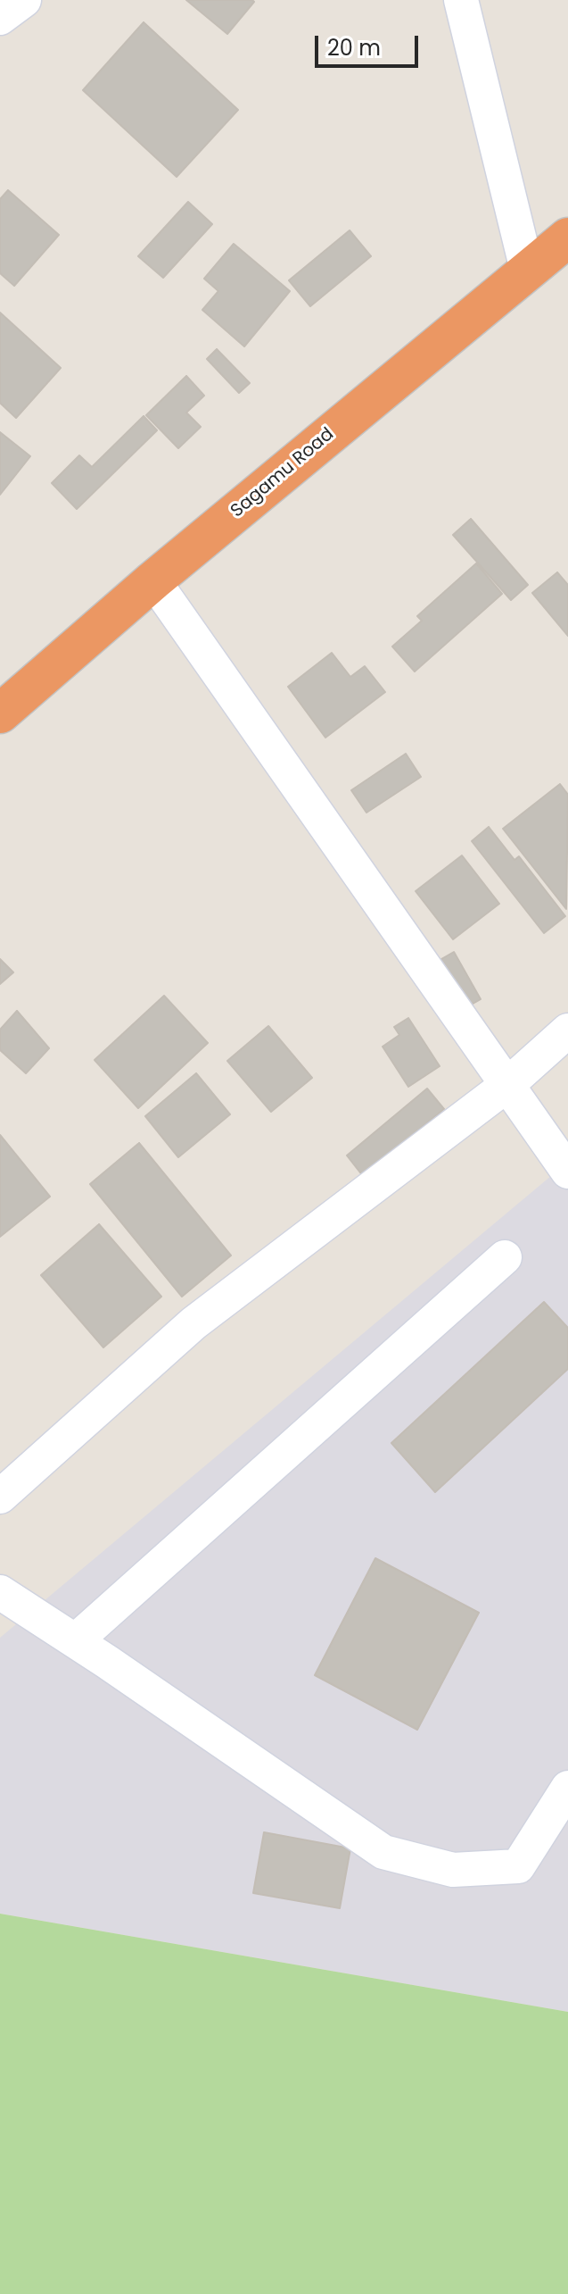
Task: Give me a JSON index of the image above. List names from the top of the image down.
{
  "streets": {
    "highway": ["Sagamu Road"]
  },
  "scale_bar": "20 m"
}
